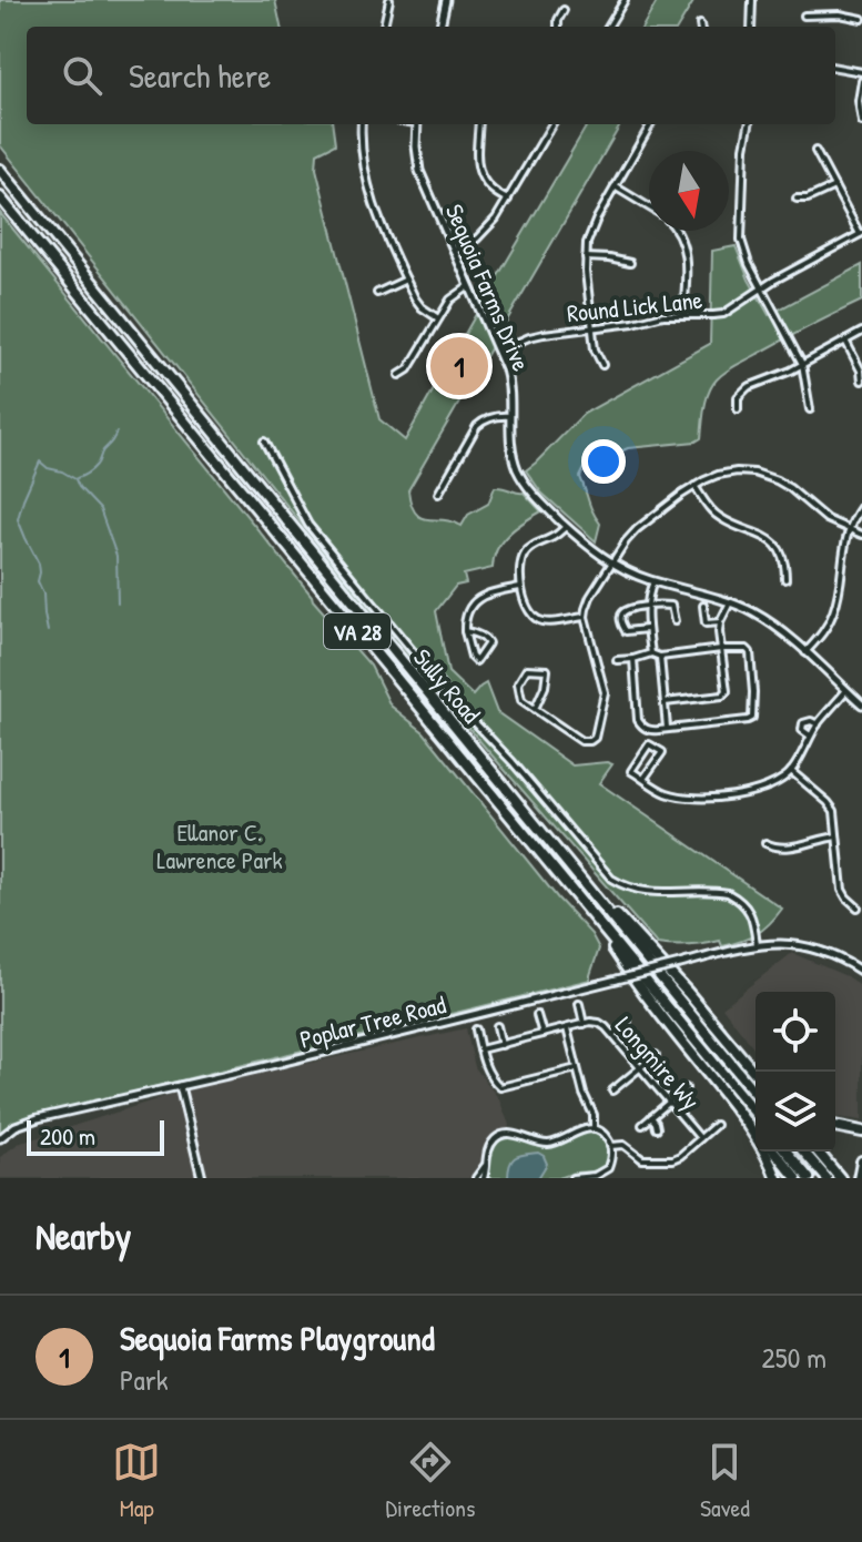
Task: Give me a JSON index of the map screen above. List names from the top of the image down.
{
  "streets": {
    "highway": ["VA 28", "Sully Road"],
    "street": [
      "Sequoia Farms Drive",
      "Round Lick Lane",
      "Poplar Tree Road",
      "Longmire Wy"
    ]
  },
  "crossings": [
    ["Sequoia Farms Drive", "Round Lick Lane"]
  ],
  "parks": ["Ellanor C. Lawrence Park"],
  "scale_bar": "200 m",
  "north": "bottom",
  "page": {
    "search": "Search here",
    "pins": "1",
    "scale": "200 m",
    "heading": "Nearby",
    "list": [
      {
        "mark": "1",
        "name": "Sequoia Farms Playground",
        "note": "Park",
        "value": "250 m"
      }
    ],
    "nav": ["Map", "Directions", "Saved"]
  }
}
